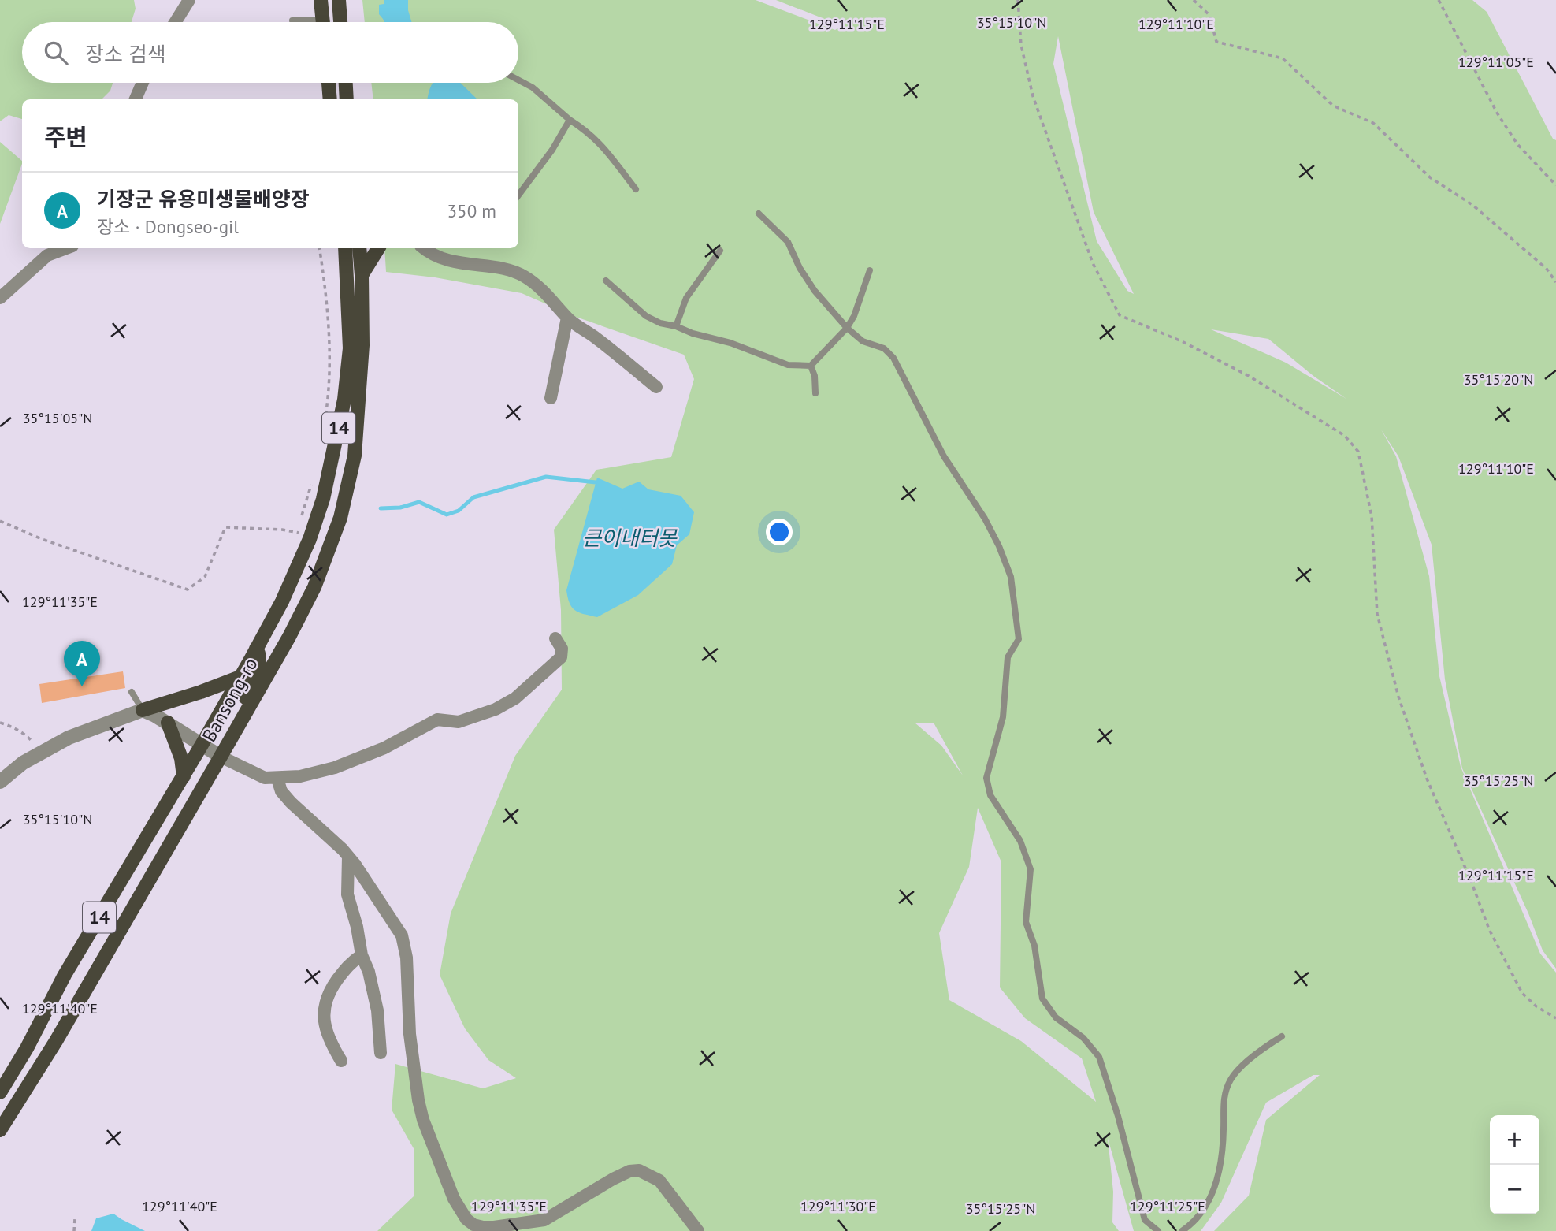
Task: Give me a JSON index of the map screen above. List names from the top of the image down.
{
  "streets": {
    "main road": ["14", "Bansong-ro"]
  },
  "water": ["큰이내터못"],
  "page": {
    "search": "장소 검색",
    "heading": "주변",
    "list": [
      {
        "mark": "A",
        "name": "기장군 유용미생물배양장",
        "note": "장소 · Dongseo-gil",
        "value": "350 m"
      }
    ],
    "pins": "A",
    "map_buttons": ["+", "−"]
  },
  "coordinates": [
    "35°15'10\"N",
    "129°11'15\"E",
    "129°11'10\"E",
    "129°11'05\"E",
    "35°15'20\"N",
    "35°15'05\"N",
    "129°11'35\"E",
    "35°15'25\"N",
    "129°11'40\"E",
    "129°11'30\"E",
    "129°11'25\"E"
  ]
}
